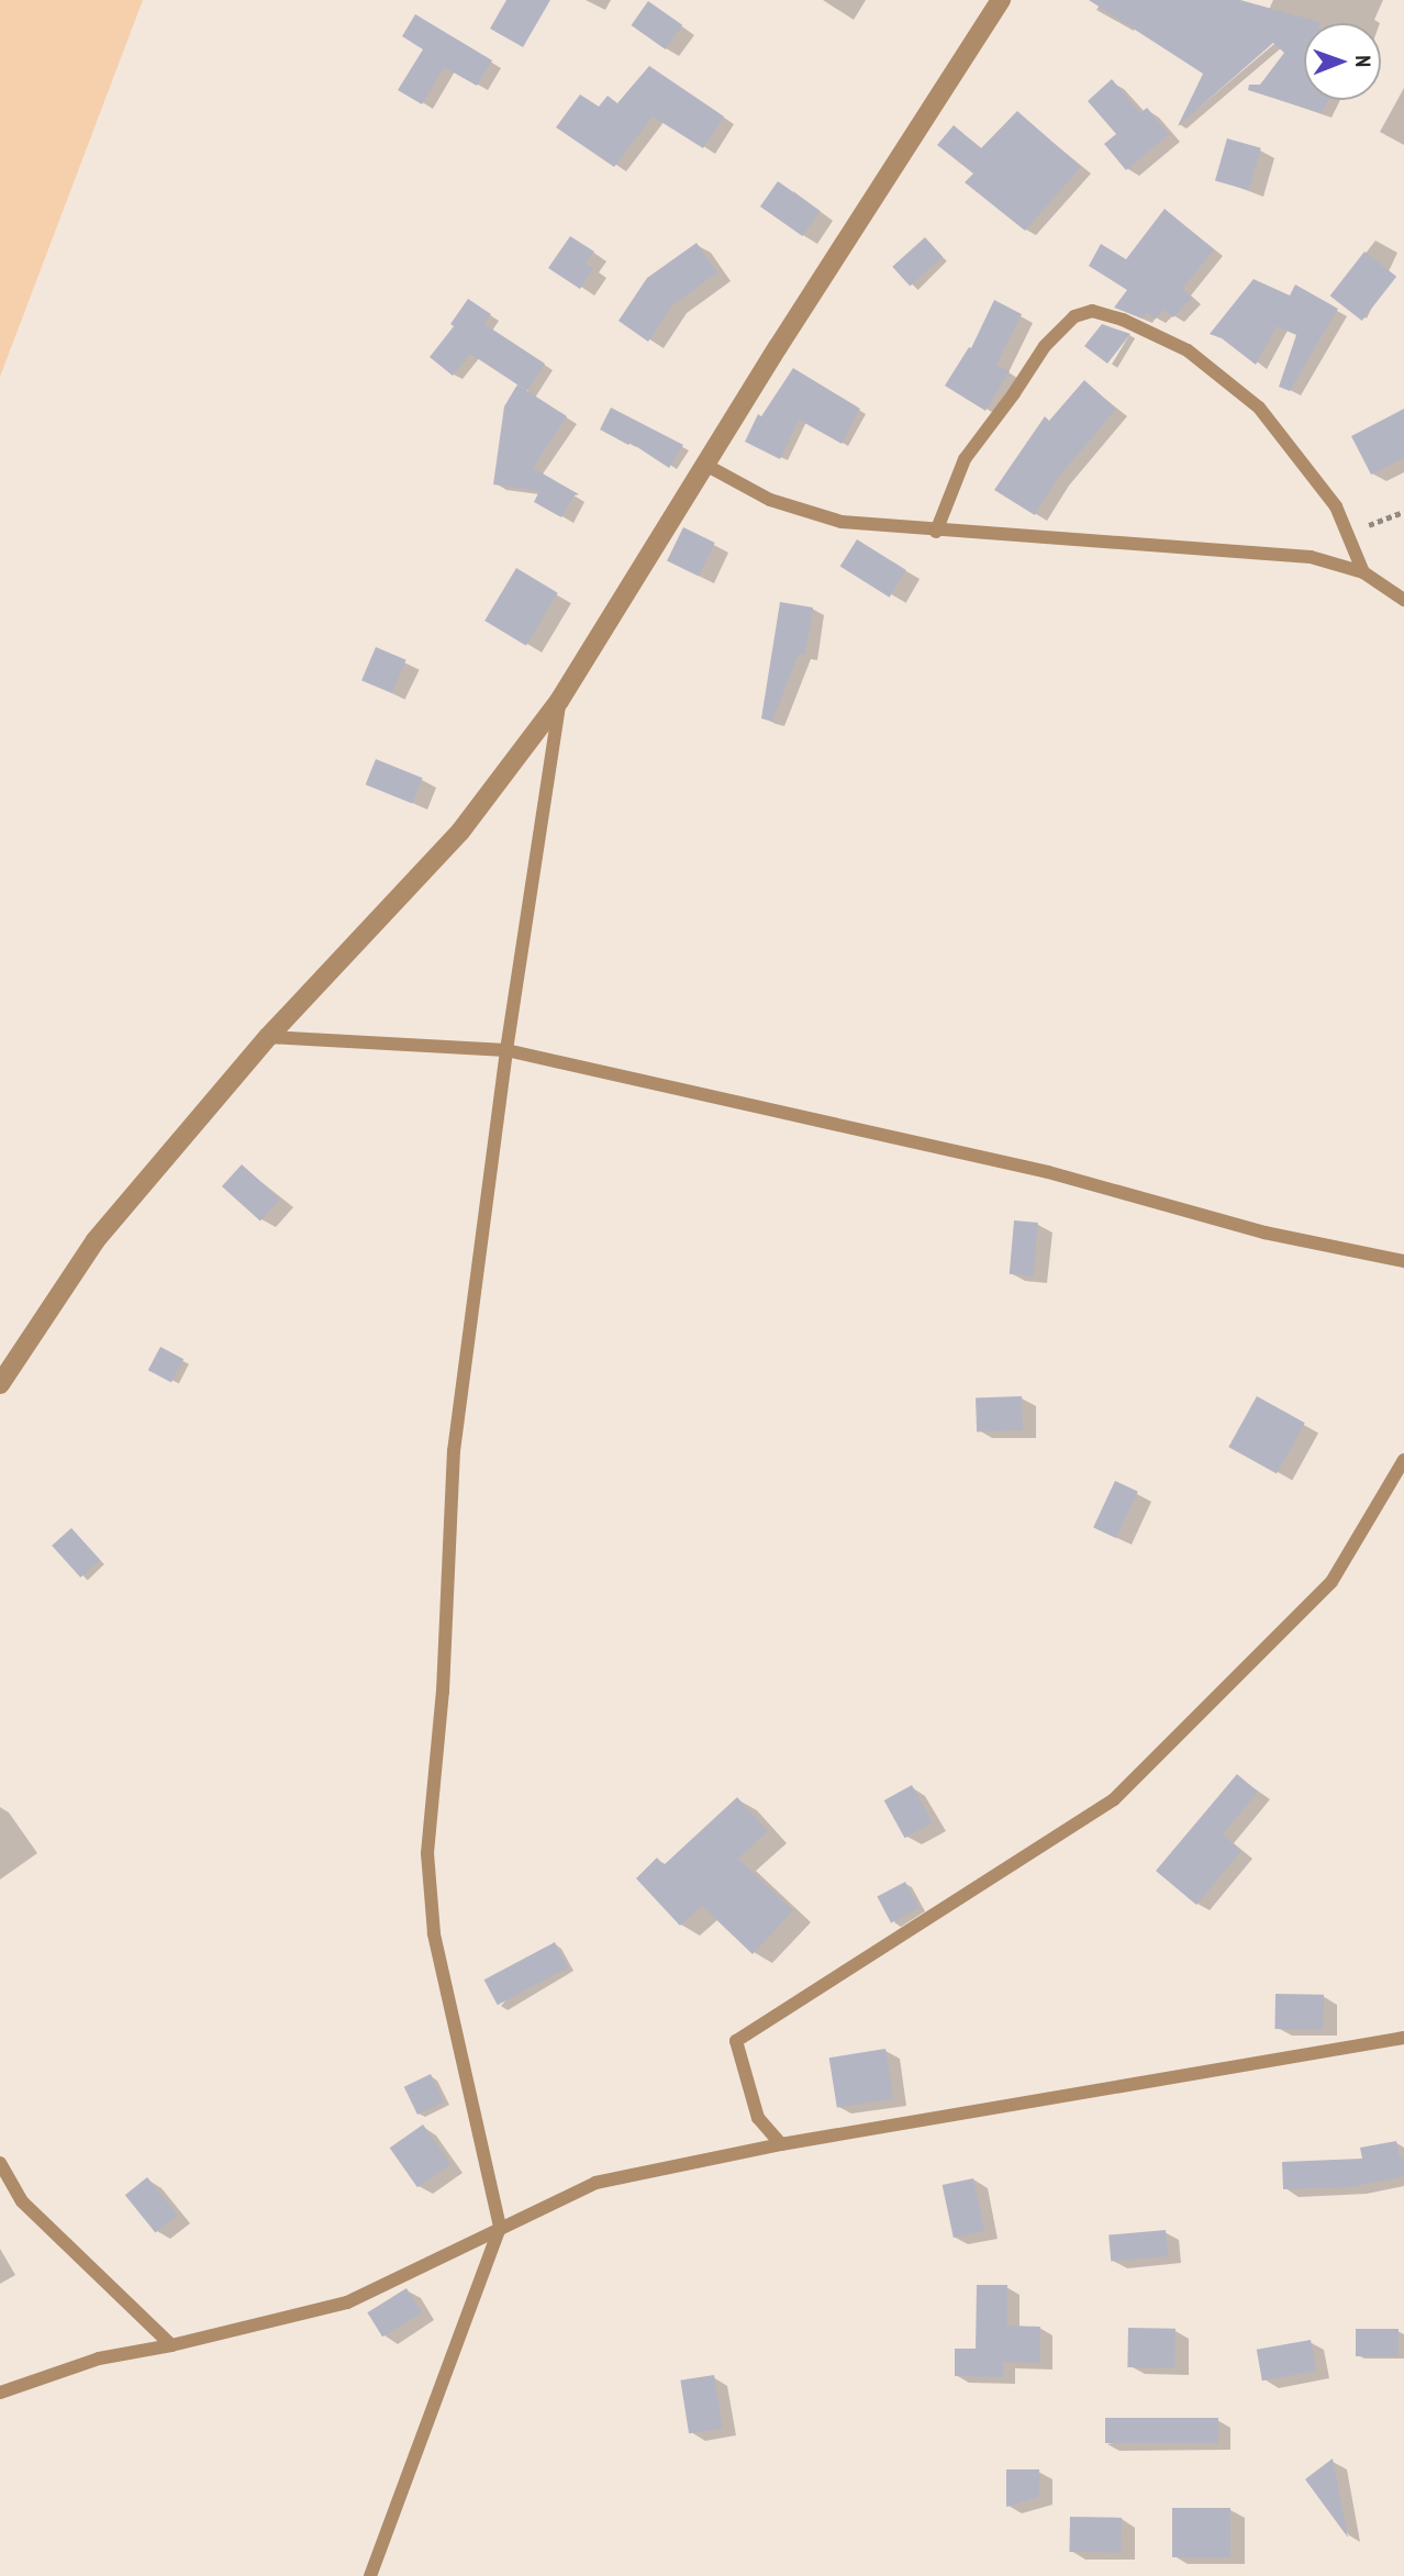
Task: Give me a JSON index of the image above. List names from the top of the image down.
{
  "north": "right"
}
